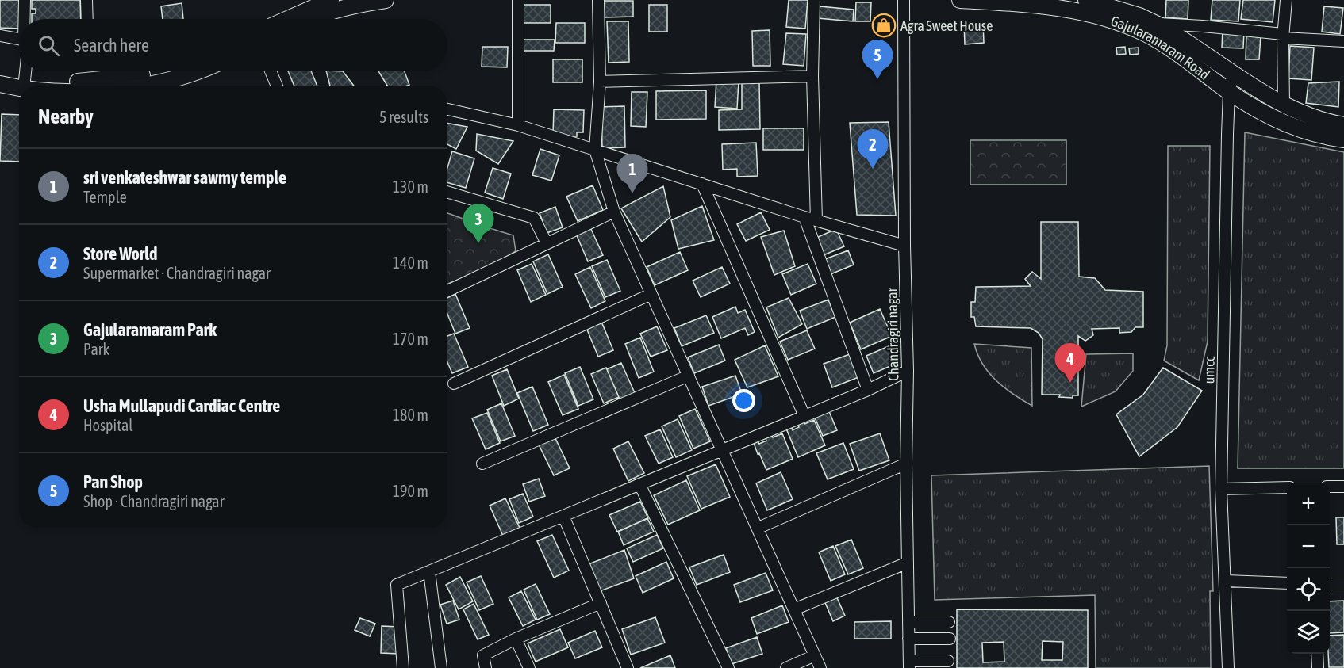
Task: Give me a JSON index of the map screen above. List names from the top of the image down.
{
  "streets": {
    "main road": ["Gajularamaram Road"],
    "street": ["Chandragiri nagar", "umcc"]
  },
  "crossings": [
    ["Gajularamaram Road", "umcc"]
  ],
  "places": {
    "shop": ["Agra Sweet House"]
  },
  "page": {
    "search": "Search here",
    "pins": [
      "5",
      "2",
      "1",
      "3",
      "4"
    ],
    "heading": ["Nearby", "5 results"],
    "list": [
      {
        "mark": "1",
        "name": "sri venkateshwar sawmy temple",
        "note": "Temple",
        "value": "130 m"
      },
      {
        "mark": "2",
        "name": "Store World",
        "note": "Supermarket · Chandragiri nagar",
        "value": "140 m"
      },
      {
        "mark": "3",
        "name": "Gajularamaram Park",
        "note": "Park",
        "value": "170 m"
      },
      {
        "mark": "4",
        "name": "Usha Mullapudi Cardiac Centre",
        "note": "Hospital",
        "value": "180 m"
      },
      {
        "mark": "5",
        "name": "Pan Shop",
        "note": "Shop · Chandragiri nagar",
        "value": "190 m"
      }
    ],
    "map_buttons": ["+", "−"]
  }
}
